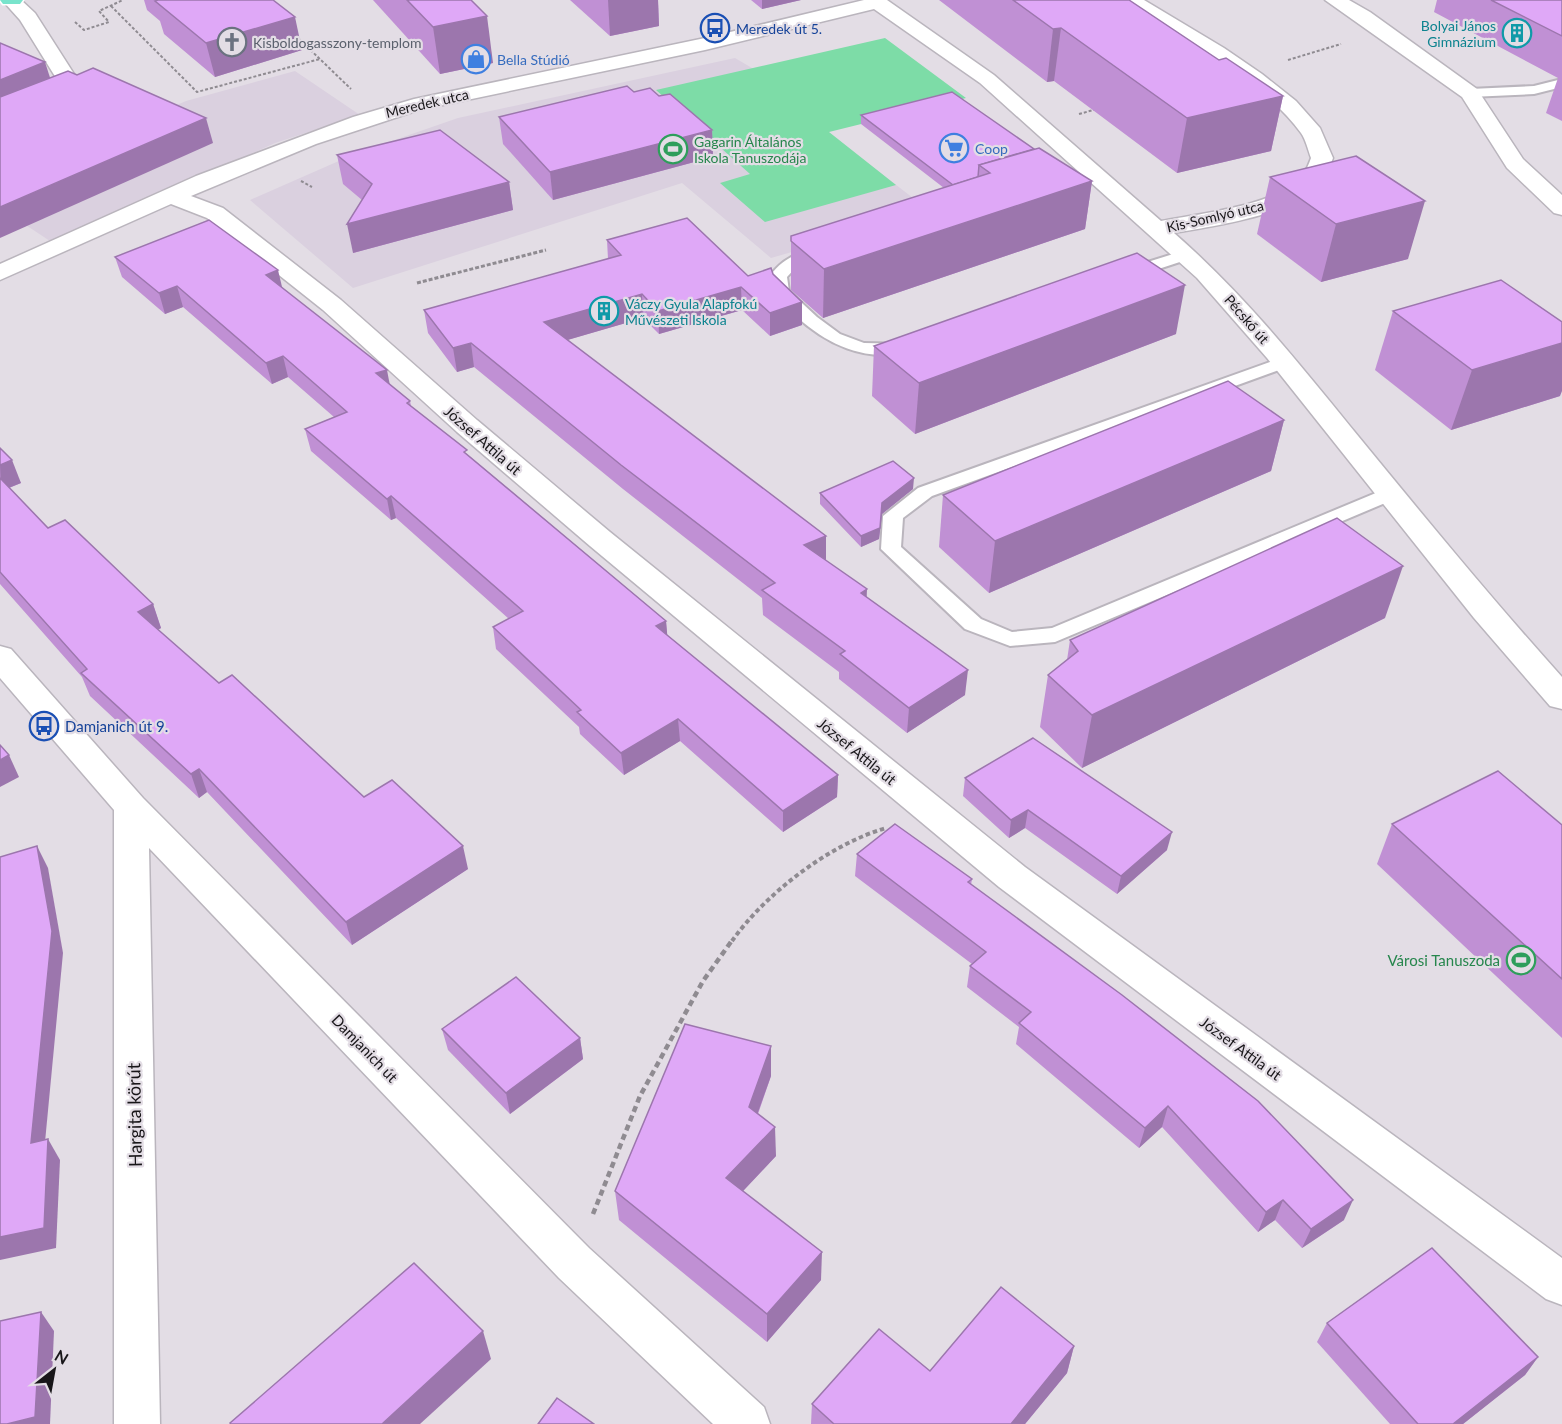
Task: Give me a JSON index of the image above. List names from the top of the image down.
{
  "streets": {
    "street": [
      "Meredek utca",
      "Kis-Somlyó utca",
      "Pécskő út",
      "József Attila út",
      "Damjanich út",
      "Hargita körút"
    ]
  },
  "crossings": [
    ["Meredek utca", "Pécskő út"],
    ["Meredek utca", "József Attila út"],
    ["Kis-Somlyó utca", "Pécskő út"],
    ["Damjanich út", "Hargita körút"]
  ],
  "places": {
    "bus stop": ["Meredek út 5.", "Damjanich út 9."],
    "building": ["Bolyai János Gimnázium", "Váczy Gyula Alapfokú Művészeti Iskola"],
    "church": ["Kisboldogasszony-templom"],
    "shop": ["Bella Stúdió"],
    "supermarket": ["Coop"],
    "sports": ["Gagarin Általános Iskola Tanuszodája", "Városi Tanuszoda"]
  },
  "north": "top right"
}
